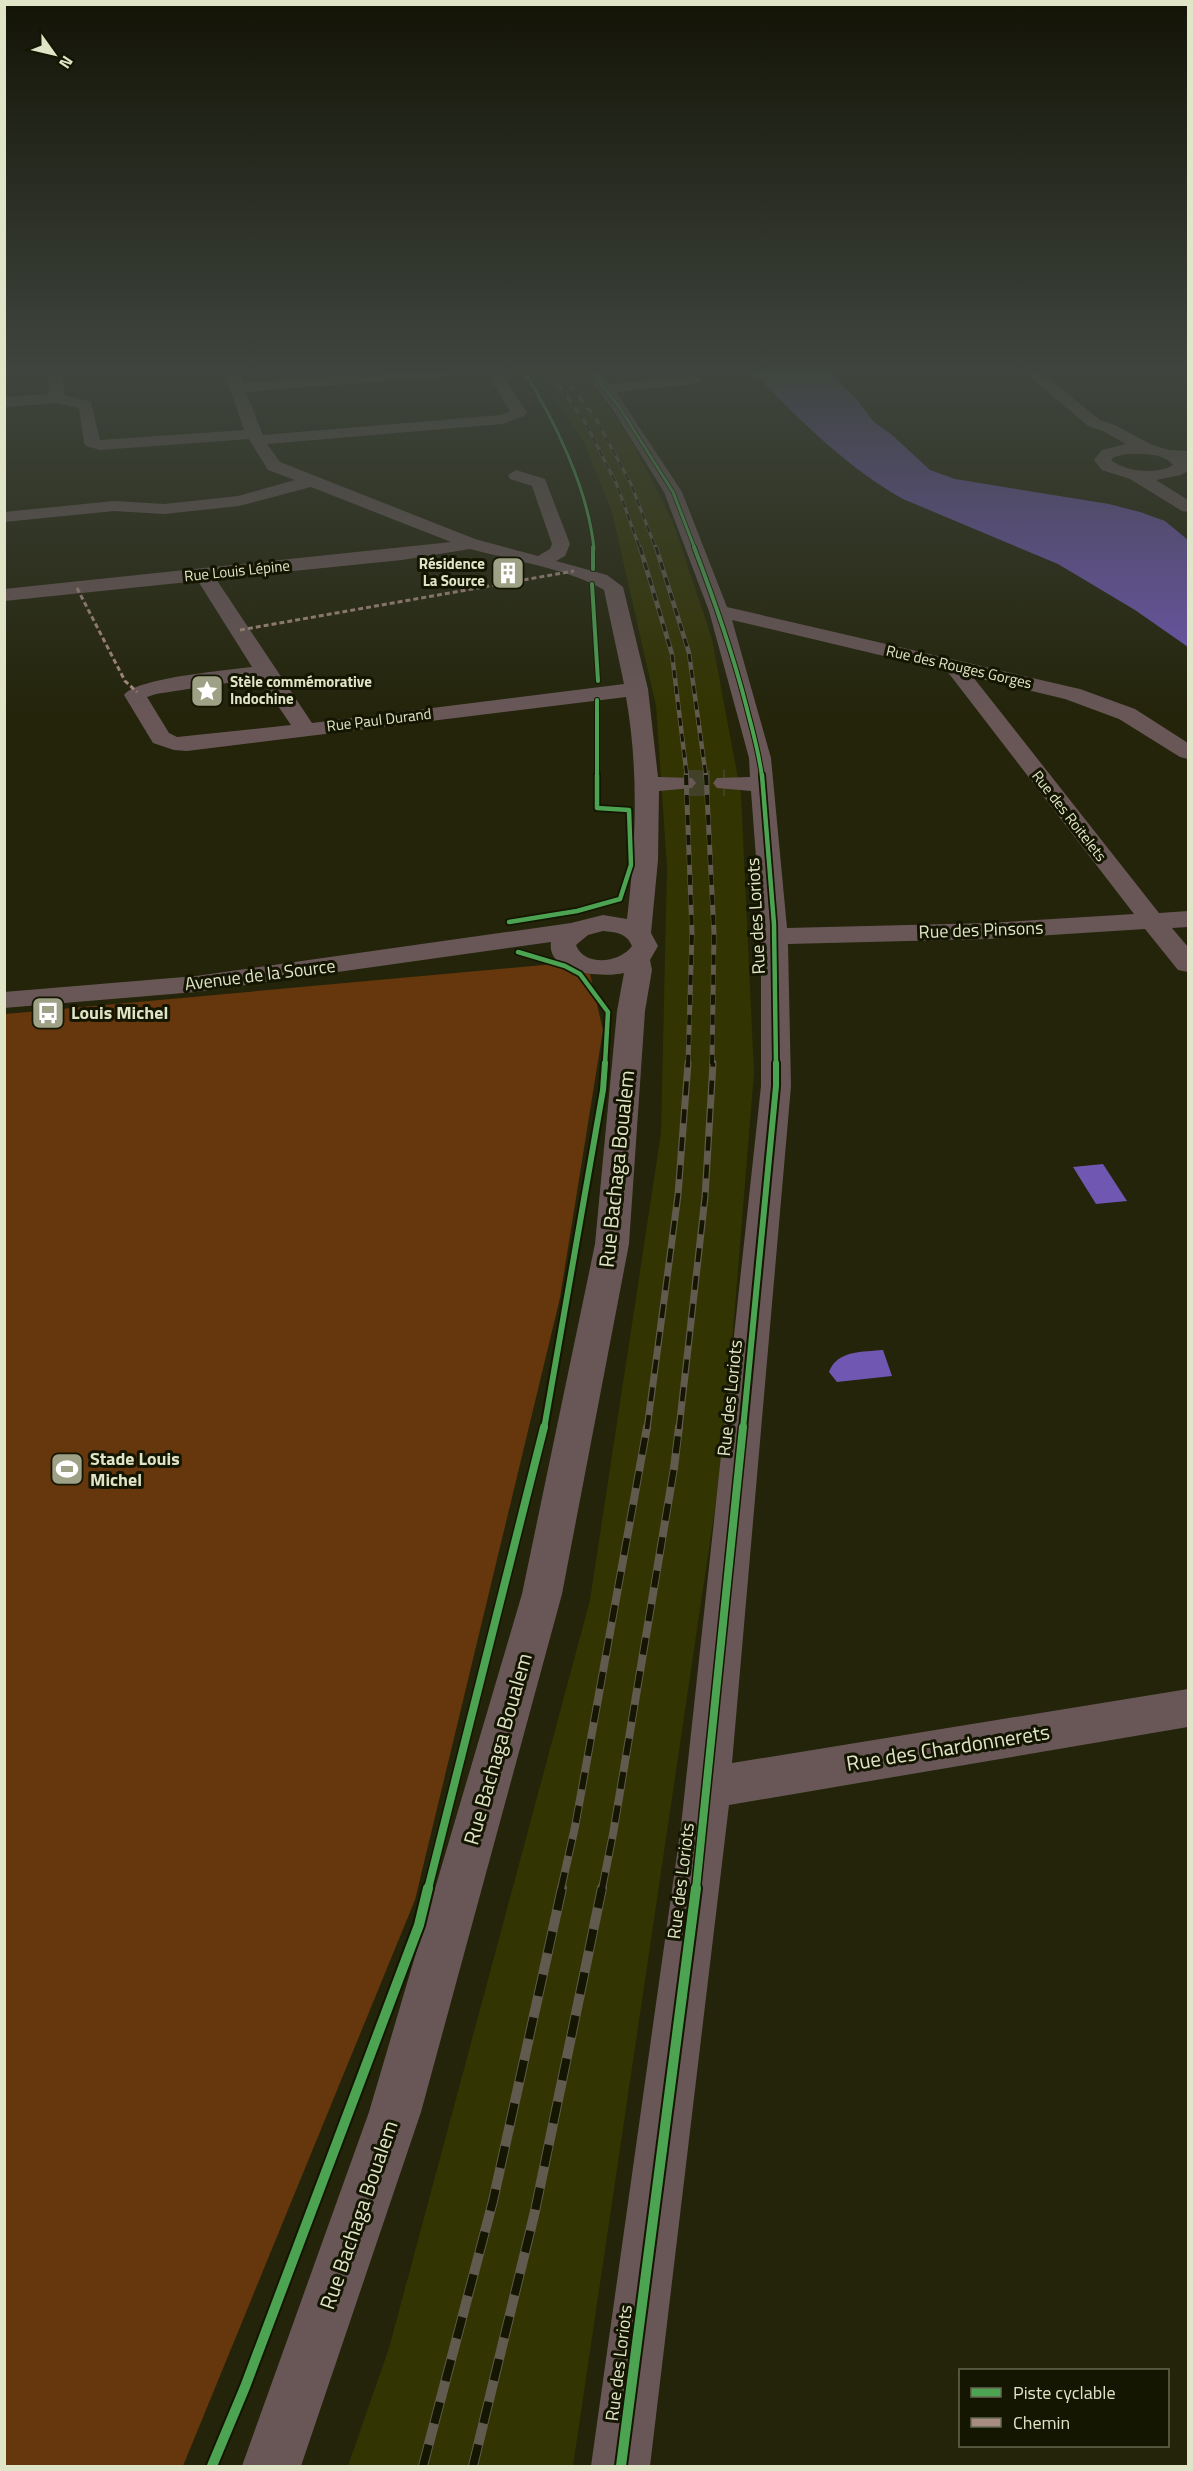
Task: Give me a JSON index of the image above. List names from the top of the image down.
{
  "streets": {
    "street": [
      "Rue Louis Lépine",
      "Rue des Rouges Gorges",
      "Rue Paul Durand",
      "Rue des Roitelets",
      "Rue des Loriots",
      "Rue des Pinsons",
      "Avenue de la Source",
      "Rue Bachaga Boualem",
      "Rue des Chardonnerets"
    ]
  },
  "crossings": [
    ["Rue Louis Lépine", "Rue Paul Durand"],
    ["Rue des Rouges Gorges", "Rue des Roitelets"],
    ["Rue des Rouges Gorges", "Rue des Loriots"],
    ["Rue Paul Durand", "Rue Bachaga Boualem"],
    ["Rue des Roitelets", "Rue des Pinsons"],
    ["Rue des Loriots", "Rue des Pinsons"],
    ["Rue des Loriots", "Rue des Chardonnerets"],
    ["Avenue de la Source", "Rue Bachaga Boualem"]
  ],
  "places": {
    "building": ["Résidence La Source"],
    "place": ["Stèle commémorative Indochine"],
    "bus stop": ["Louis Michel"],
    "sports": ["Stade Louis Michel"]
  },
  "legend": ["Piste cyclable", "Chemin"],
  "north": "bottom right"
}
